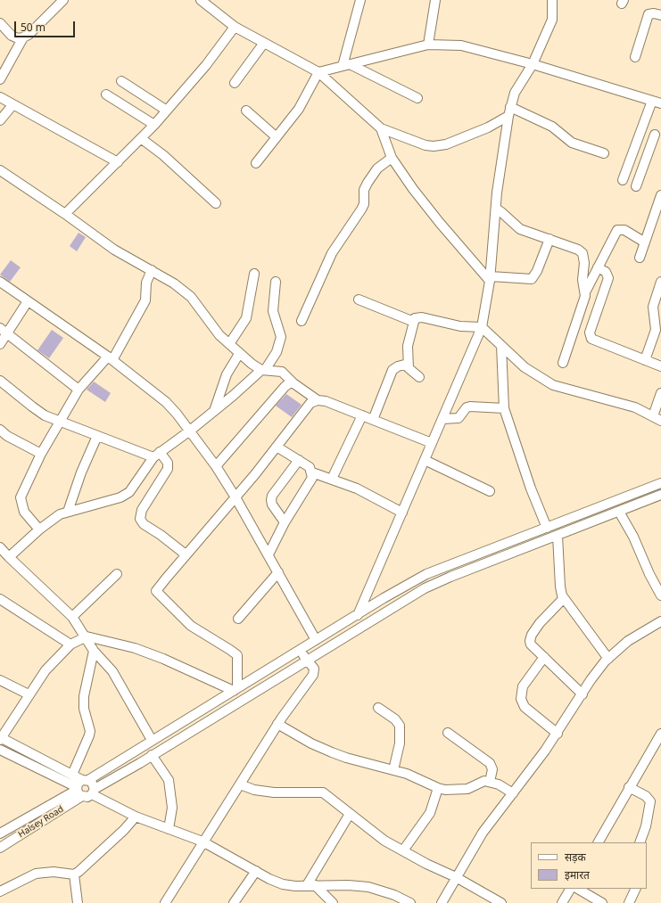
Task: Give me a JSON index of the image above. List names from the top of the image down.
{
  "streets": {
    "street": ["Halsey Road"]
  },
  "legend": ["सड़क", "इमारत"],
  "scale_bar": "50 m"
}
